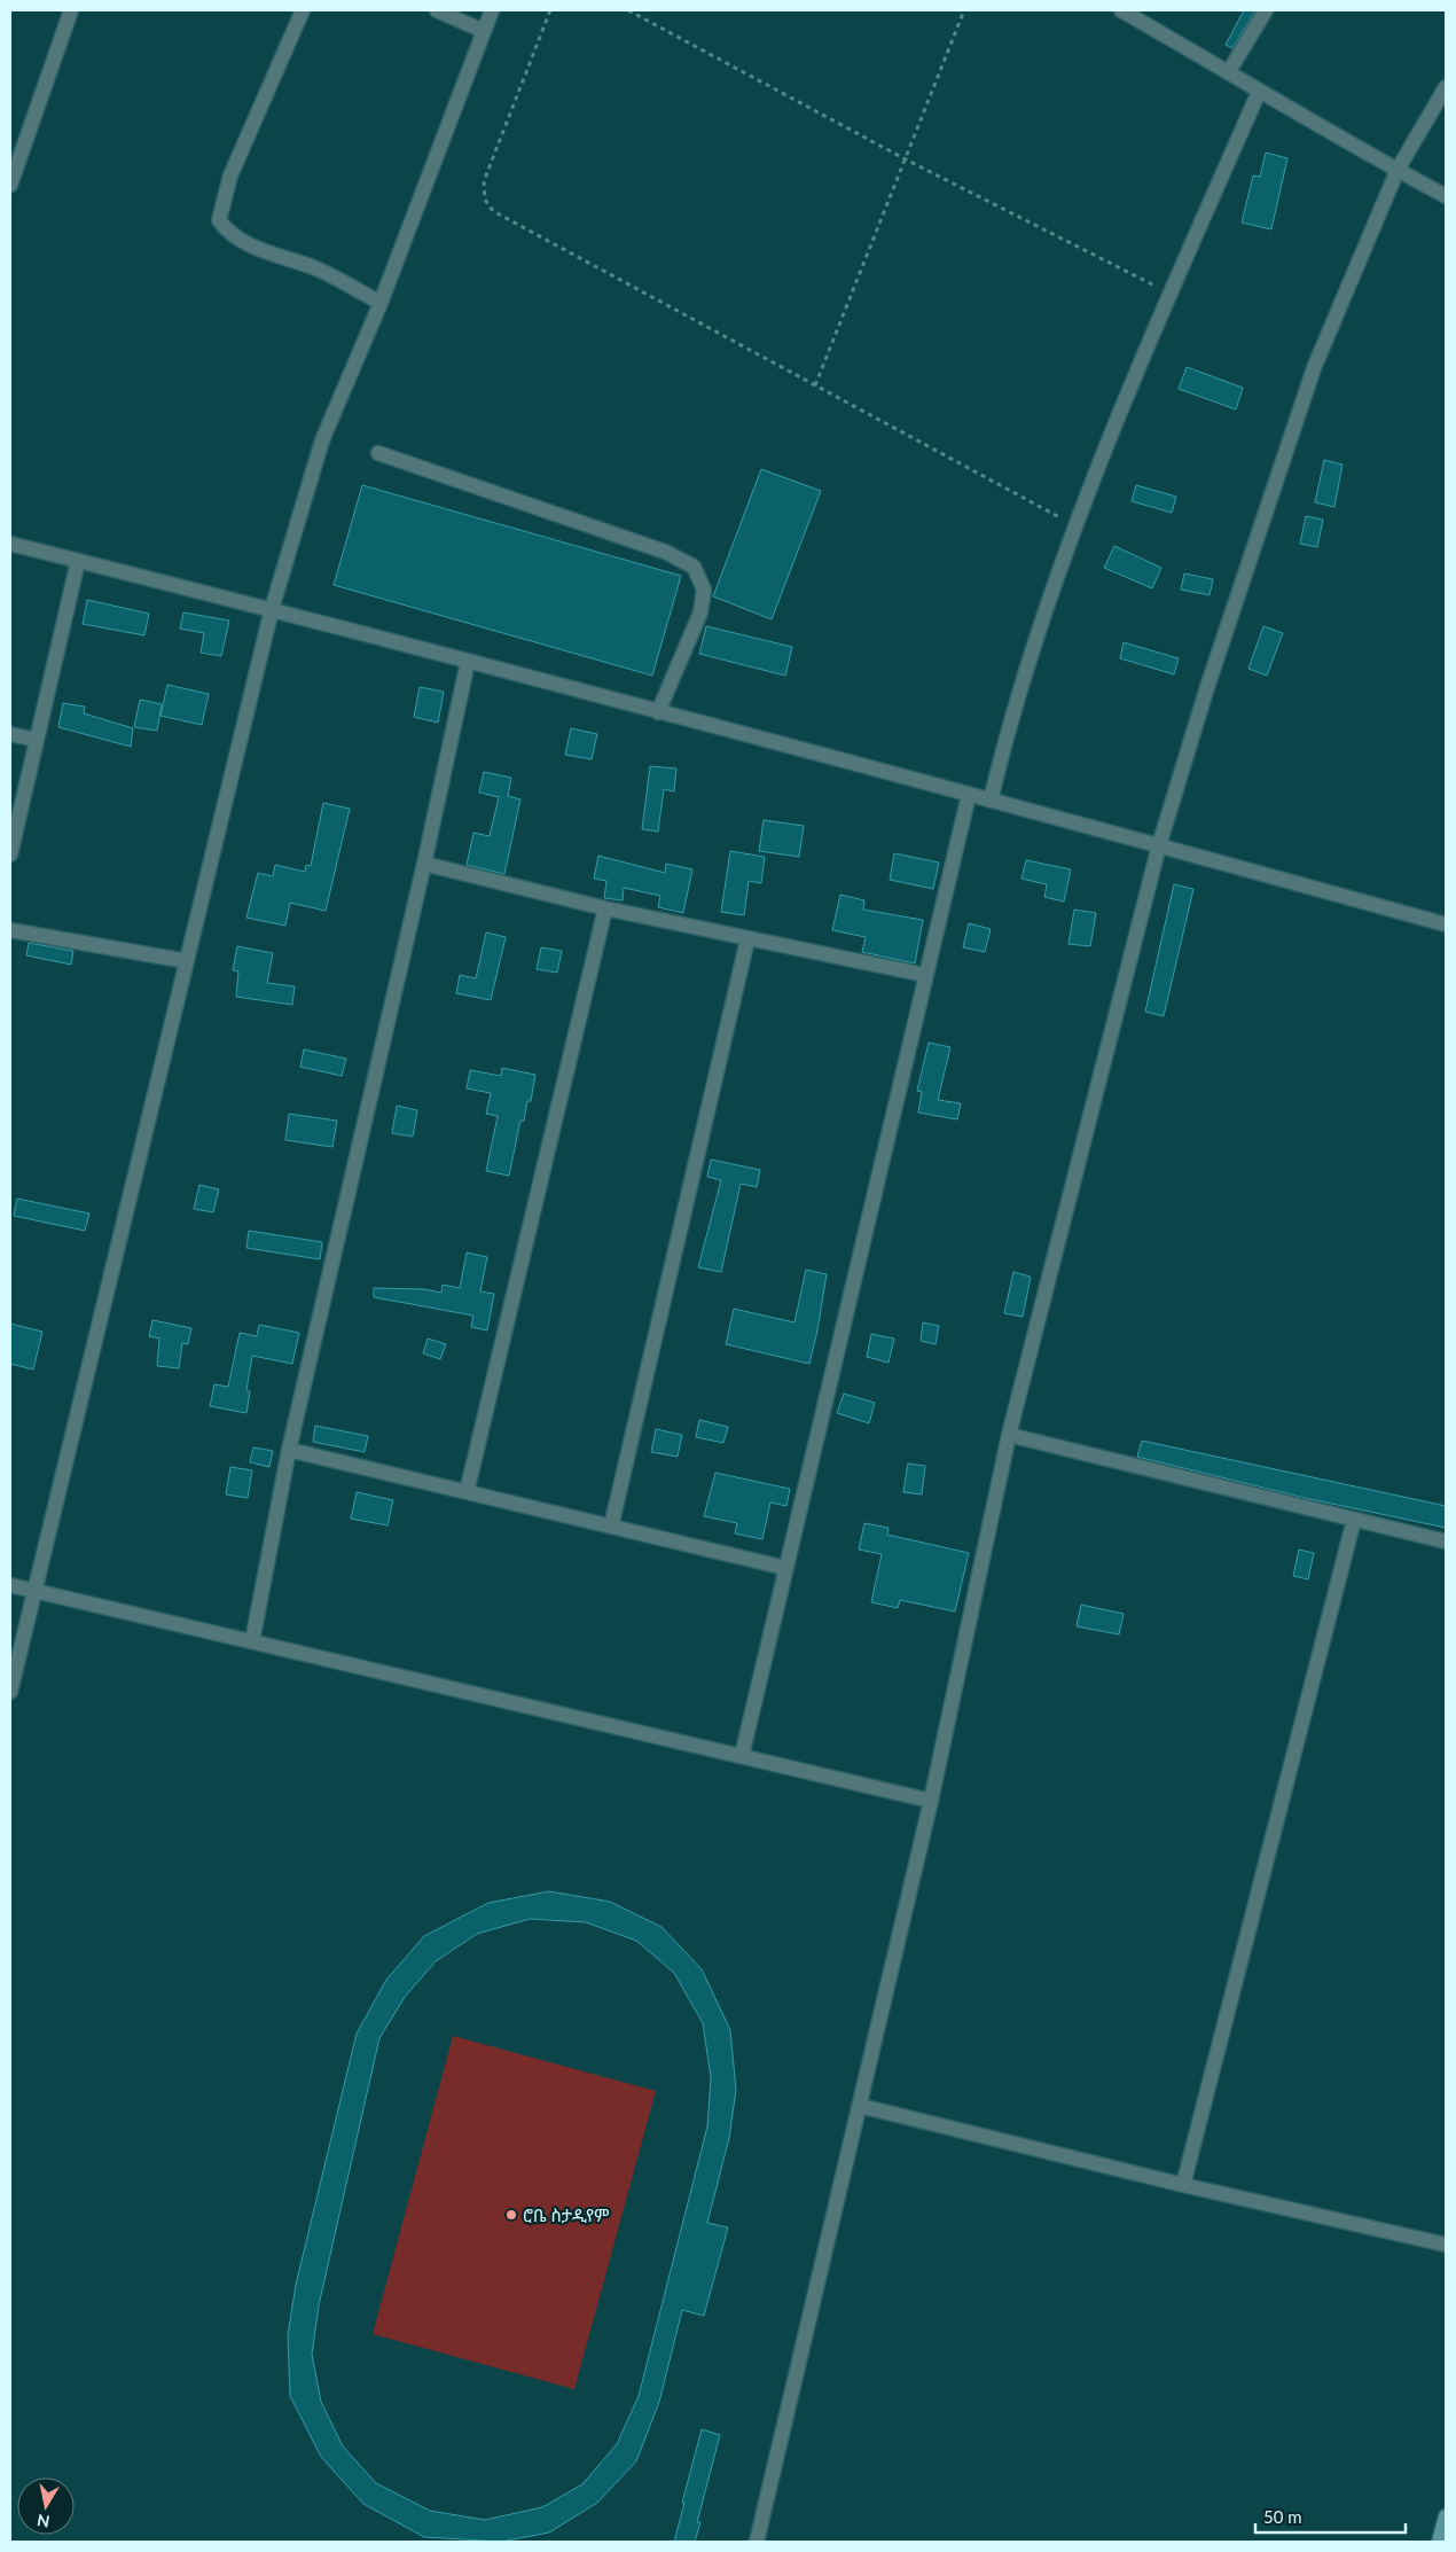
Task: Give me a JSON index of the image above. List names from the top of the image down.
{
  "places": ["ሮቤ ስታዲየም"],
  "scale_bar": "50 m",
  "north": "bottom"
}
